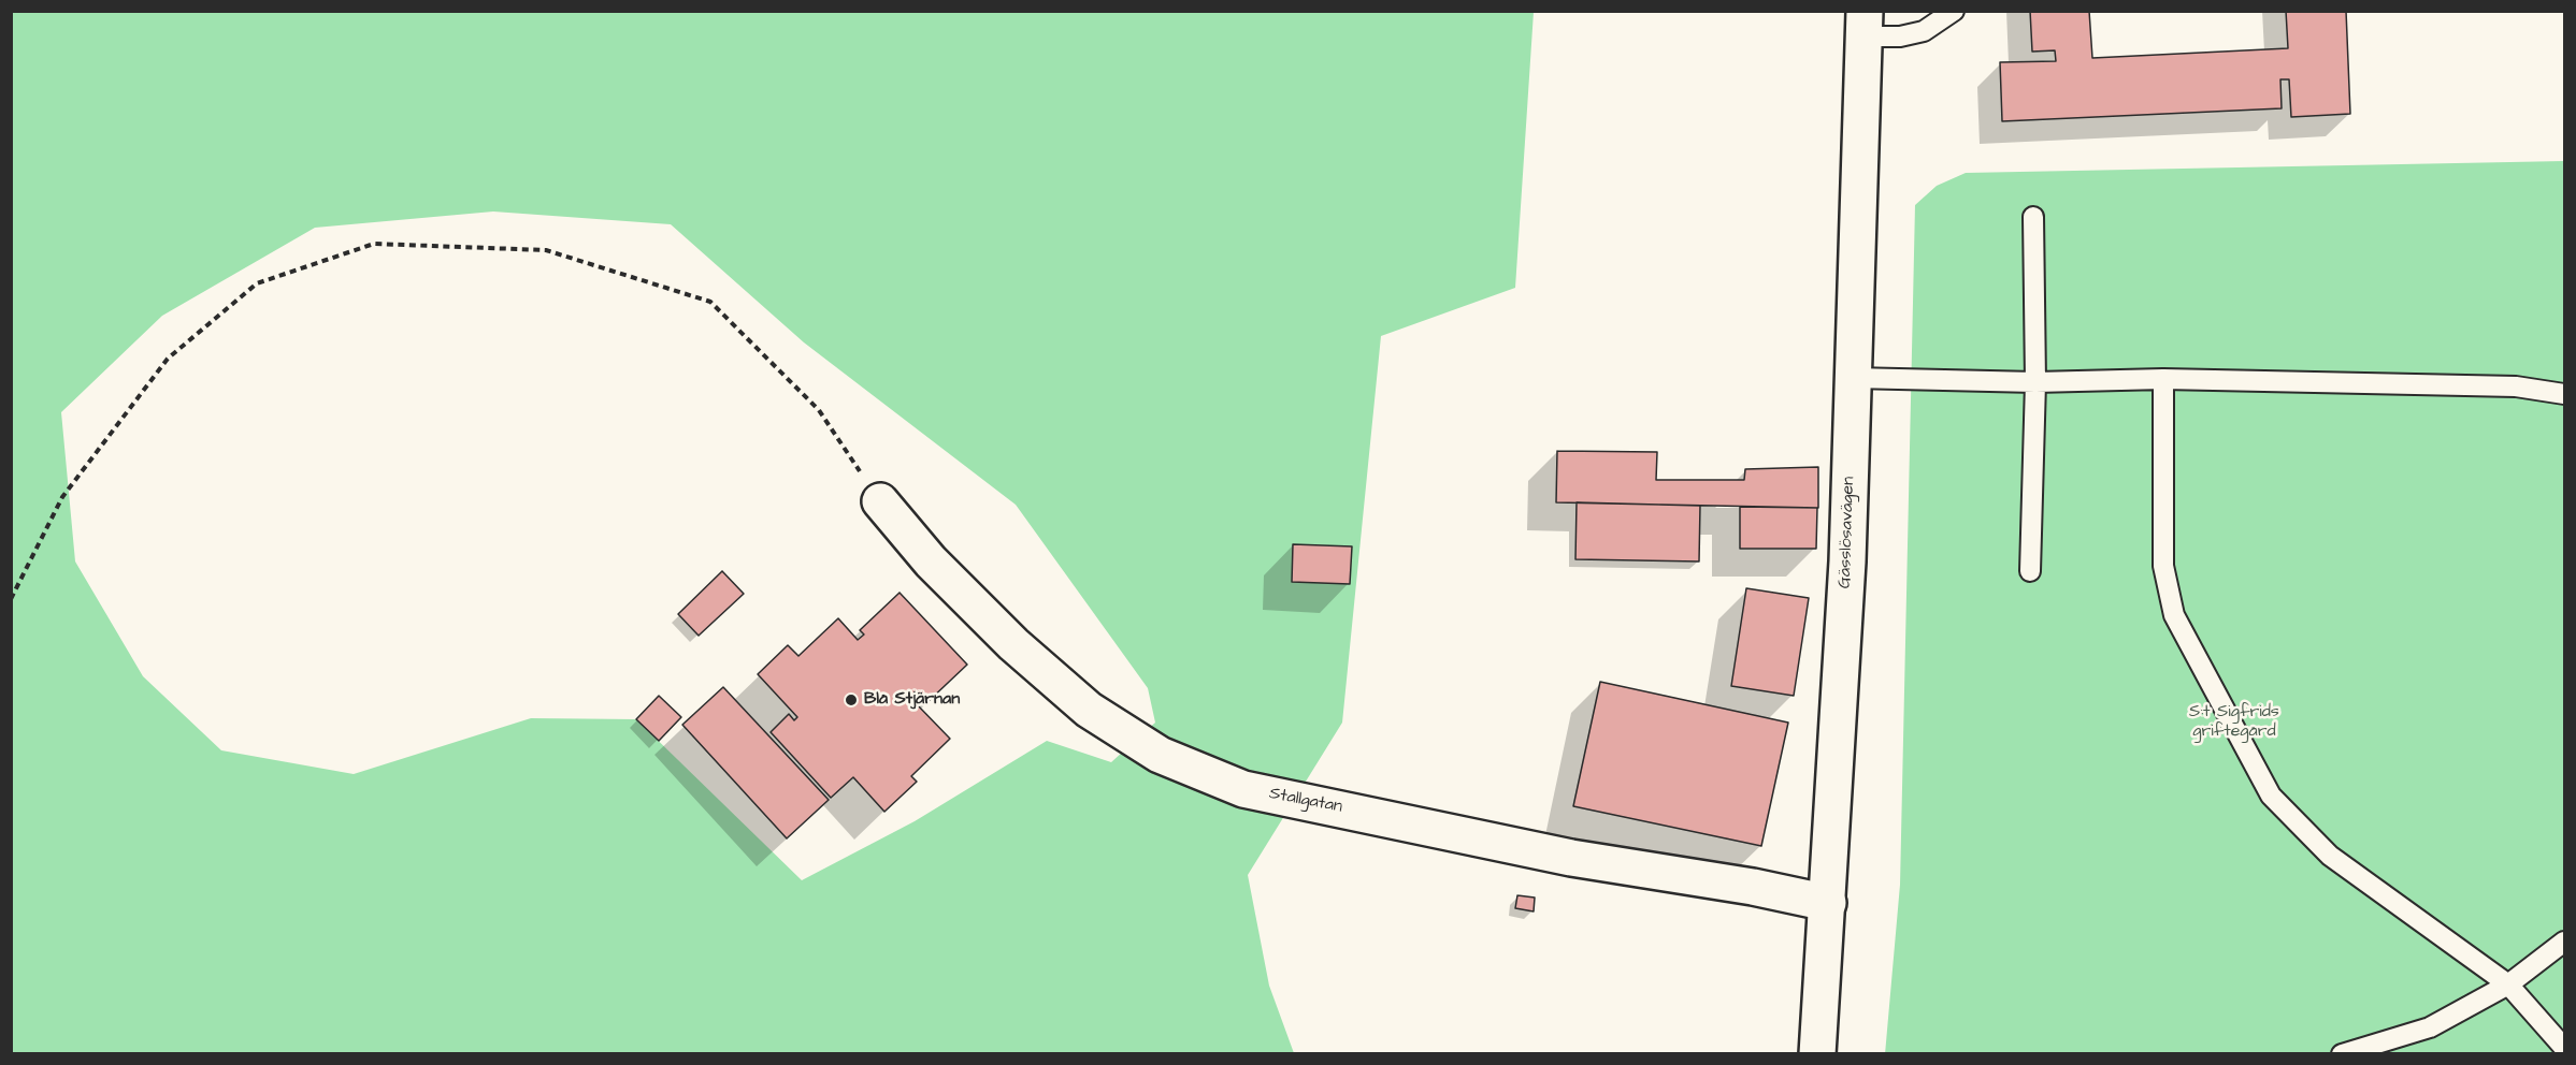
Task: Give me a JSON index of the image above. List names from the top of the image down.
{
  "streets": {
    "street": ["Gässlösavägen", "Stallgatan"]
  },
  "crossings": [
    ["Gässlösavägen", "Stallgatan"]
  ],
  "parks": ["S:t Sigfrids griftegård"],
  "places": ["Blå Stjärnan"]
}
